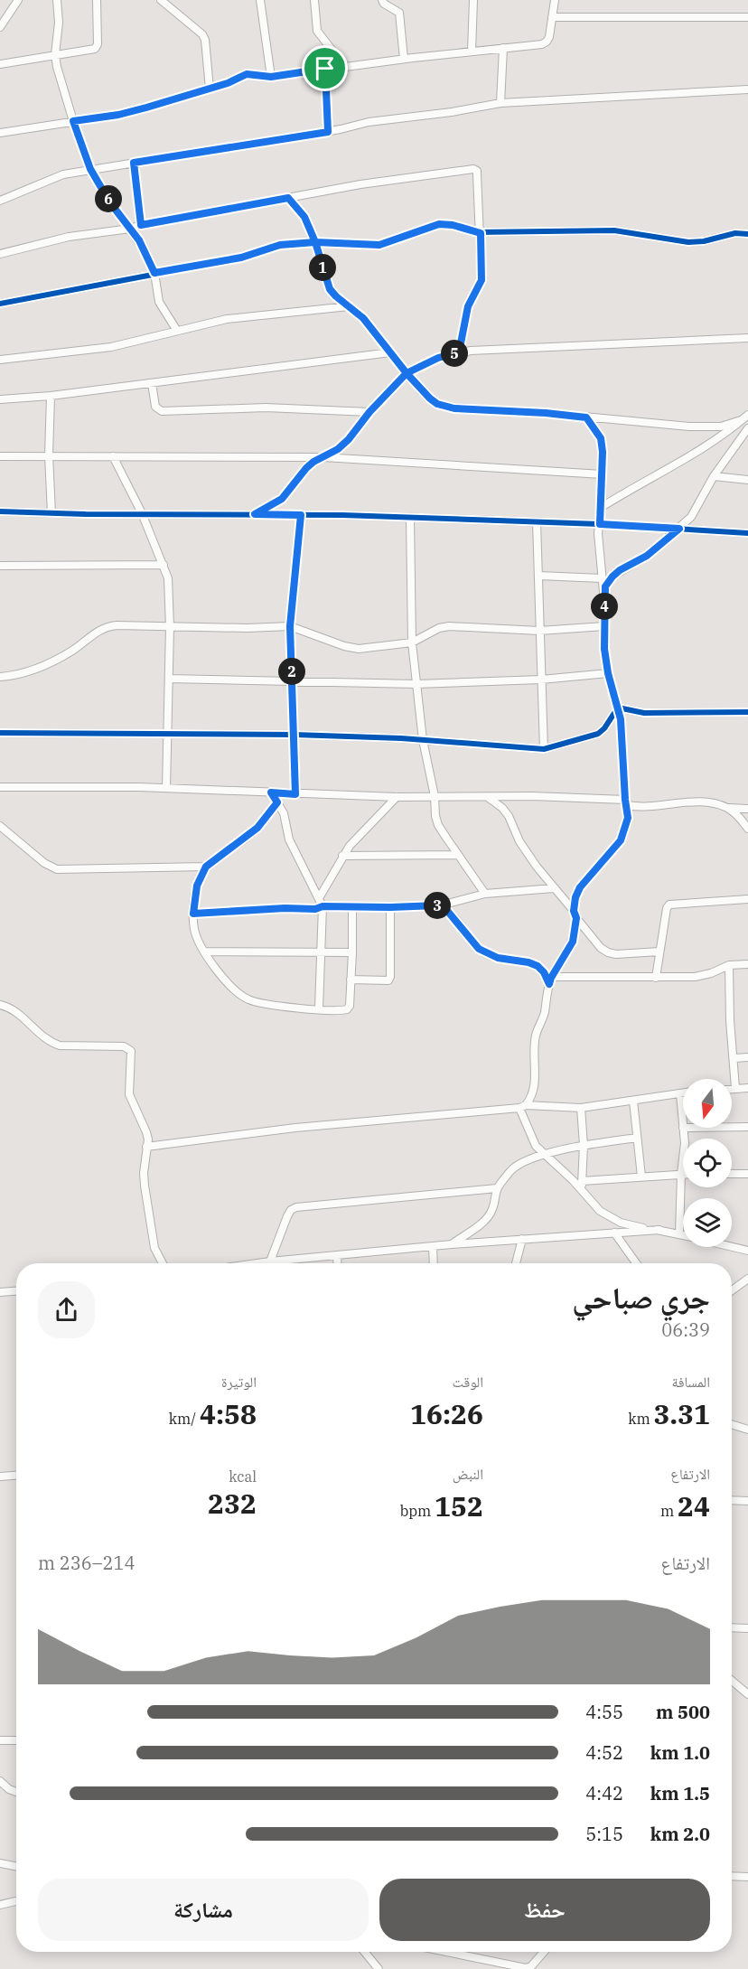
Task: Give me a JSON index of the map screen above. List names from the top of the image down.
{
  "north": "bottom",
  "page": {
    "pins": [
      "6",
      "1",
      "5",
      "4",
      "2",
      "3"
    ],
    "heading": ["جري صباحي", "06:39"],
    "stats": [
      ["المسافة", "3.31 km"],
      ["الوقت", "16:26"],
      ["الوتيرة", "4:58 /km"],
      ["الارتفاع", "24 m"],
      ["النبض", "152 bpm"],
      ["kcal", "232"]
    ],
    "chart": ["الارتفاع", "214–236 m"],
    "list": [
      {
        "name": "500 m",
        "note": "4:55"
      },
      {
        "name": "1.0 km",
        "note": "4:52"
      },
      {
        "name": "1.5 km",
        "note": "4:42"
      },
      {
        "name": "2.0 km",
        "note": "5:15"
      }
    ],
    "buttons": ["حفظ", "مشاركة"]
  }
}
